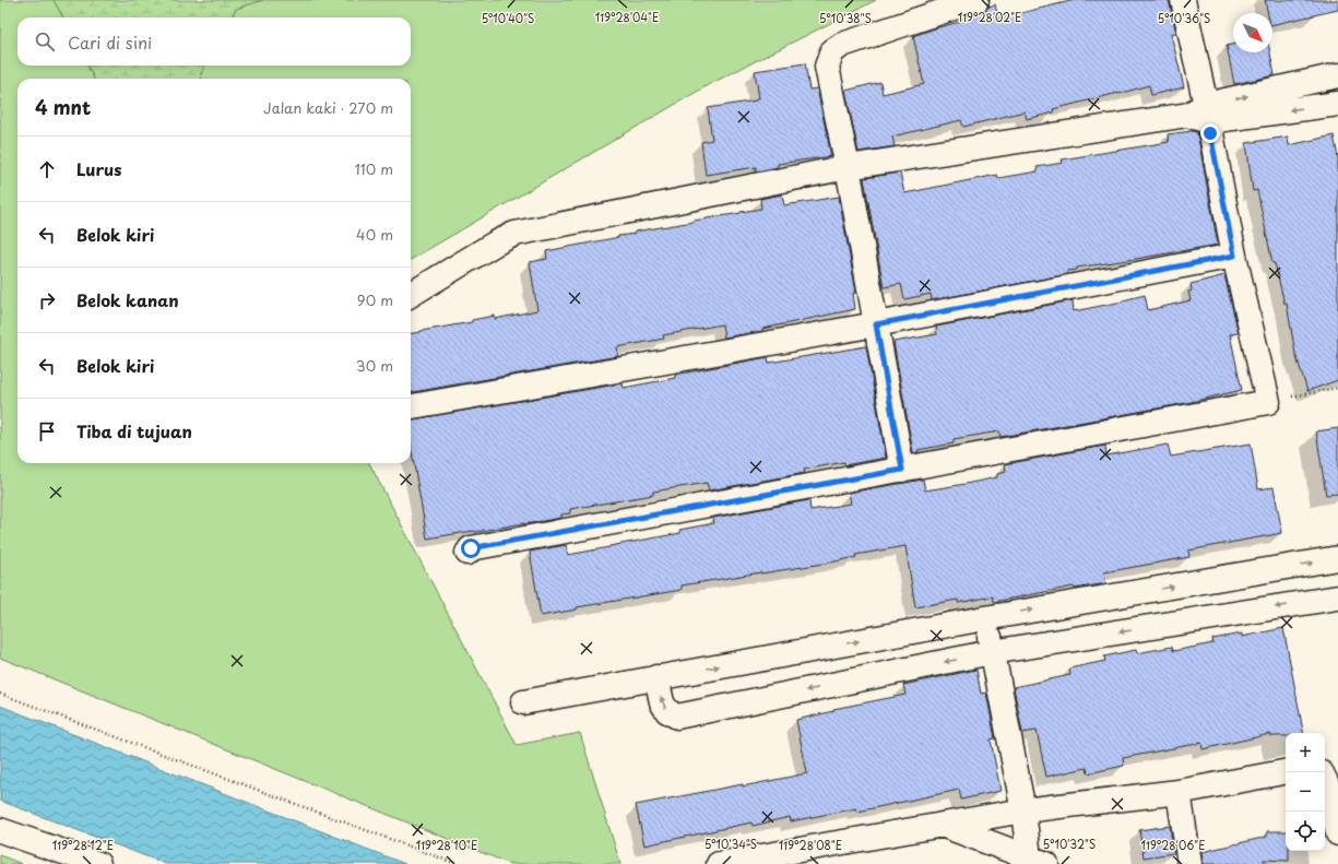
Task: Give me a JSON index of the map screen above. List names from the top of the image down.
{
  "north": "bottom right",
  "page": {
    "search": "Cari di sini",
    "heading": ["4 mnt", "Jalan kaki · 270 m"],
    "list": [
      ["Lurus", "110 m"],
      ["Belok kiri", "40 m"],
      ["Belok kanan", "90 m"],
      ["Belok kiri", "30 m"],
      "Tiba di tujuan"
    ],
    "map_buttons": ["+", "−"]
  },
  "coordinates": [
    "119°28'02\"E",
    "119°28'04\"E",
    "5°10'40\"S",
    "5°10'38\"S",
    "5°10'36\"S",
    "5°10'34\"S",
    "5°10'32\"S",
    "119°28'12\"E",
    "119°28'10\"E",
    "119°28'08\"E",
    "119°28'06\"E"
  ]
}
